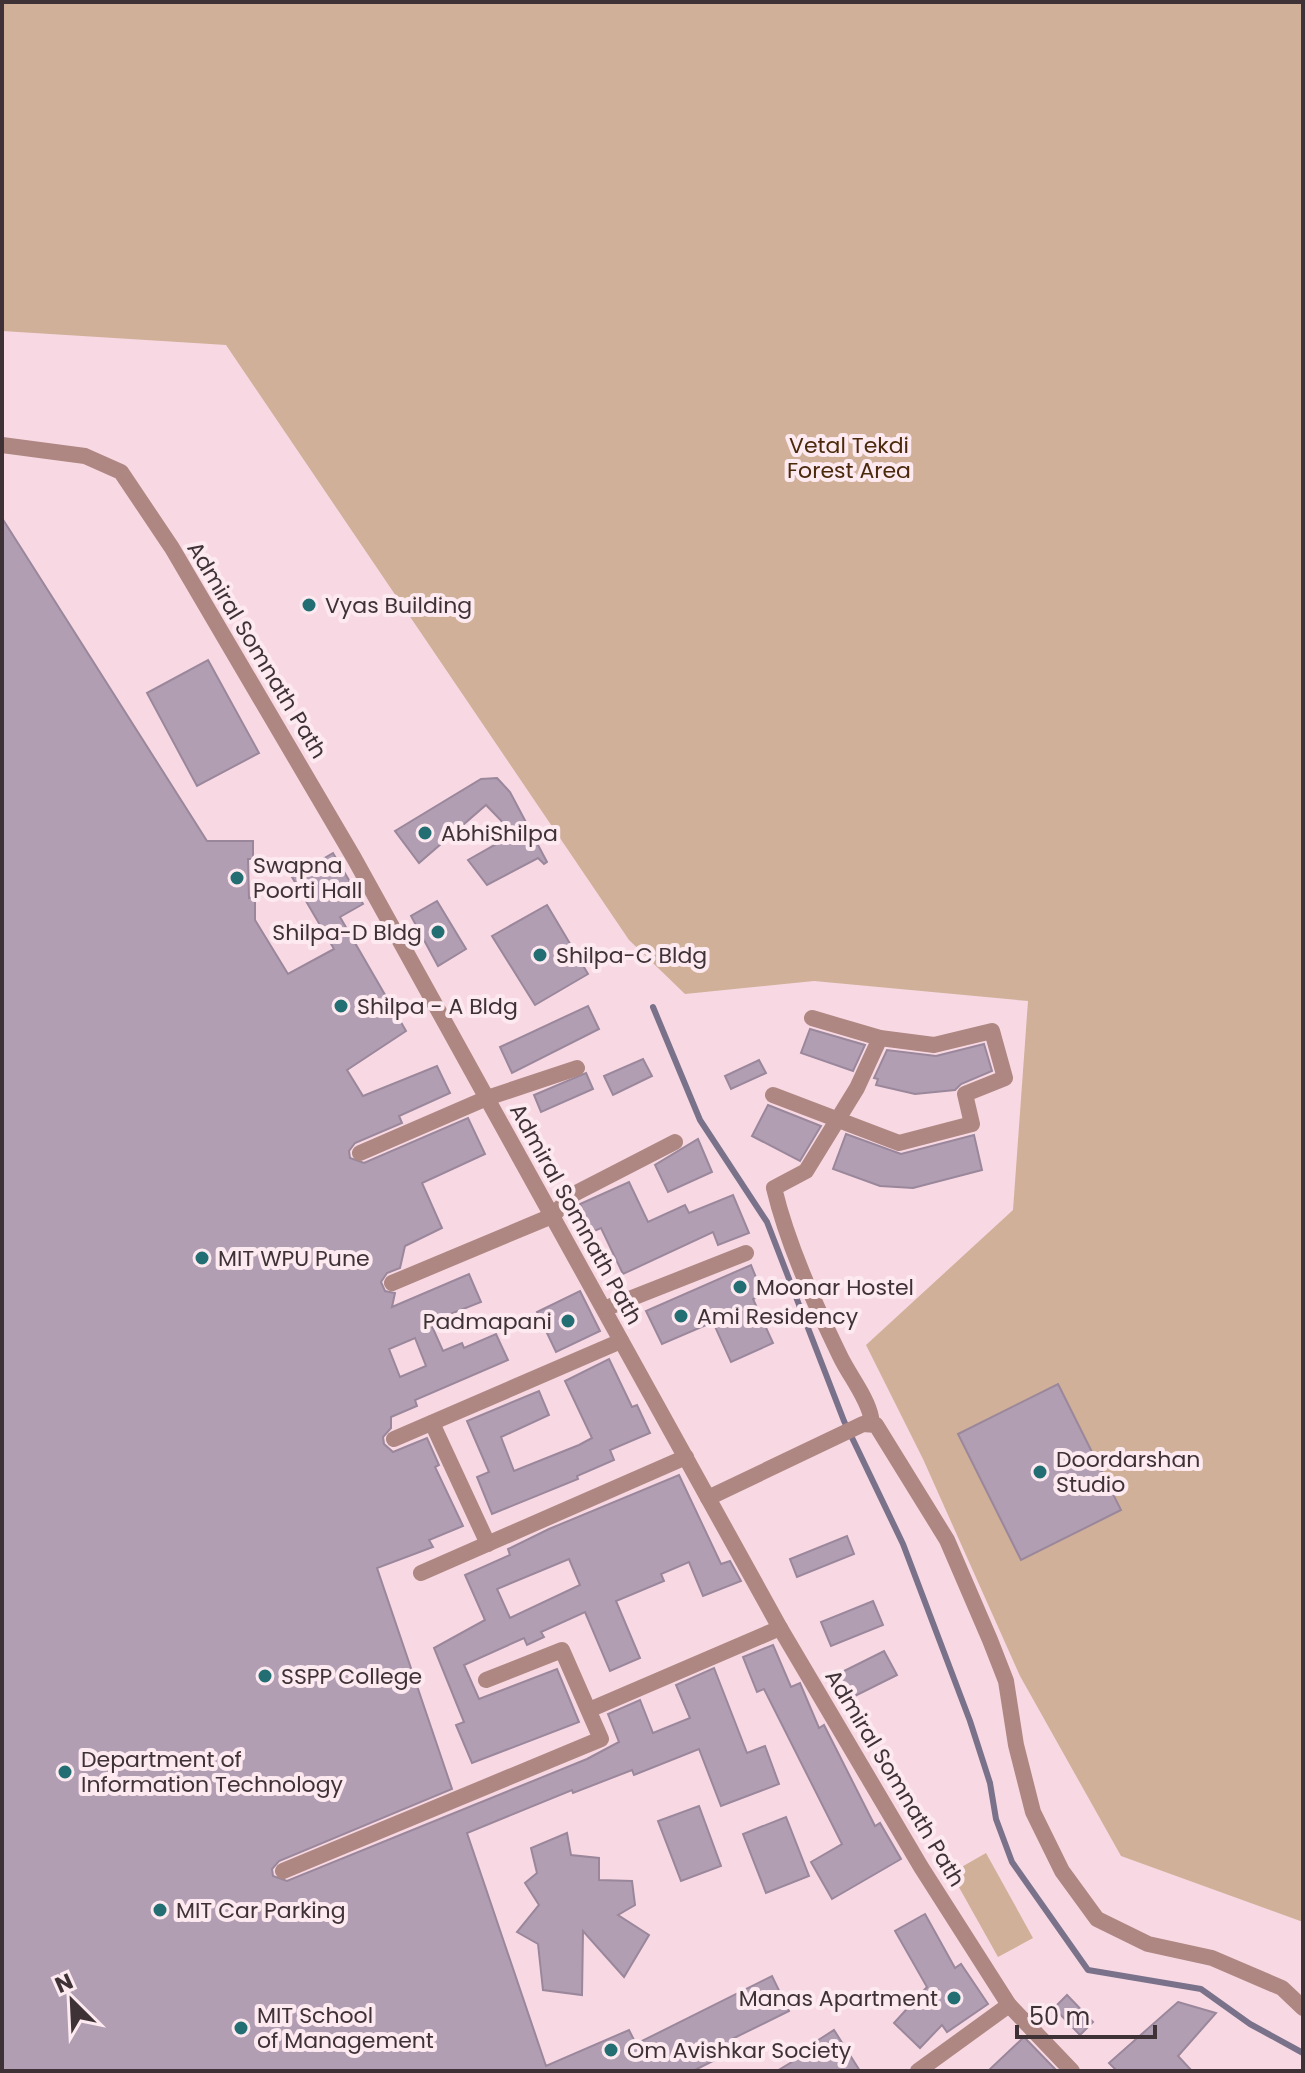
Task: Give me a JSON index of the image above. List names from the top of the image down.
{
  "streets": {
    "street": ["Admiral Somnath Path"]
  },
  "parks": ["Vetal Tekdi Forest Area"],
  "places": [
    "Vyas Building",
    "AbhiShilpa",
    "Swapna Poorti Hall",
    "Shilpa-D Bldg",
    "Shilpa-C Bldg",
    "Shilpa - A Bldg",
    "MIT WPU Pune",
    "Moonar Hostel",
    "Ami Residency",
    "Padmapani",
    "Doordarshan Studio",
    "SSPP College",
    "Department of Information Technology",
    "MIT Car Parking",
    "Manas Apartment",
    "MIT School of Management",
    "Om Avishkar Society"
  ],
  "scale_bar": "50 m",
  "north": "top left"
}
